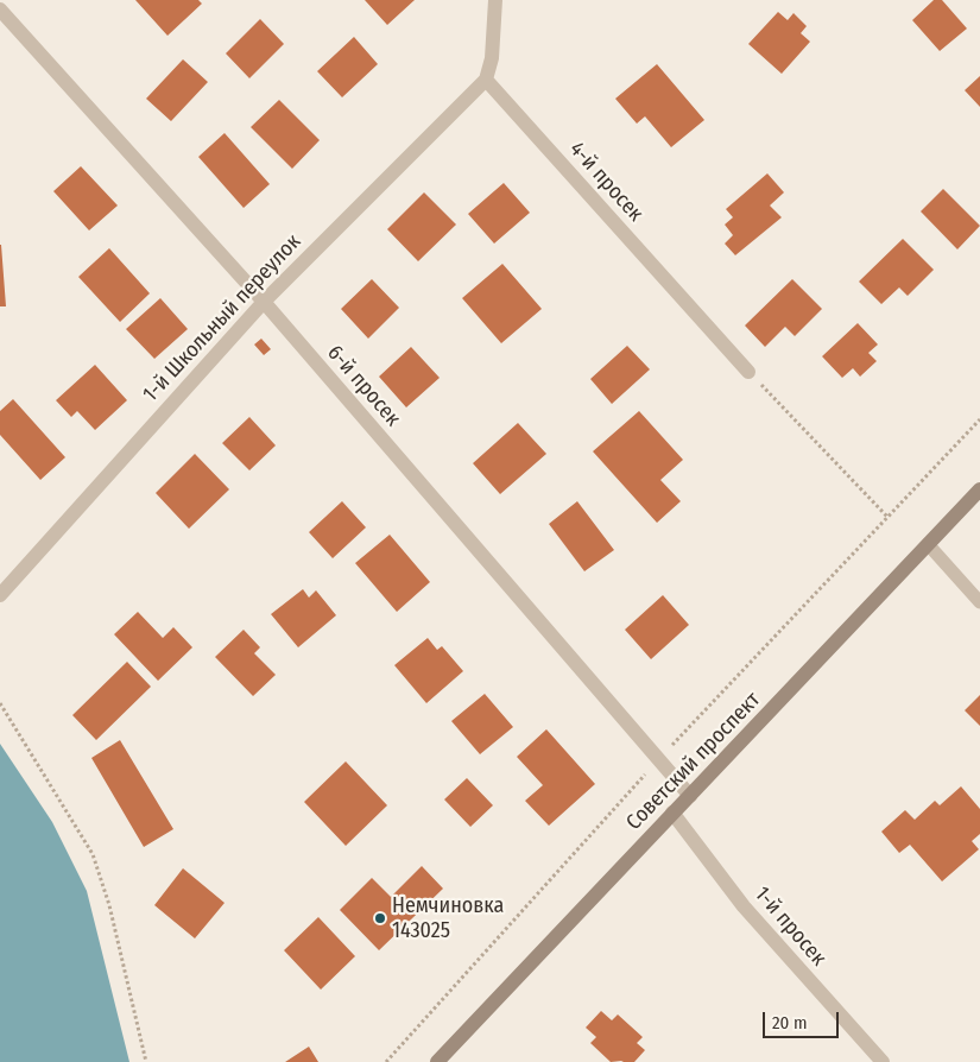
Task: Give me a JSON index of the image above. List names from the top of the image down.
{
  "streets": {
    "street": [
      "4-й просек",
      "1-й Школьный переулок",
      "6-й просек",
      "Советский проспект",
      "1-й просек"
    ]
  },
  "crossings": [
    ["4-й просек", "1-й Школьный переулок"],
    ["1-й Школьный переулок", "6-й просек"],
    ["6-й просек", "Советский проспект"],
    ["Советский проспект", "1-й просек"]
  ],
  "places": ["Немчиновка 143025"],
  "scale_bar": "20 m"
}
